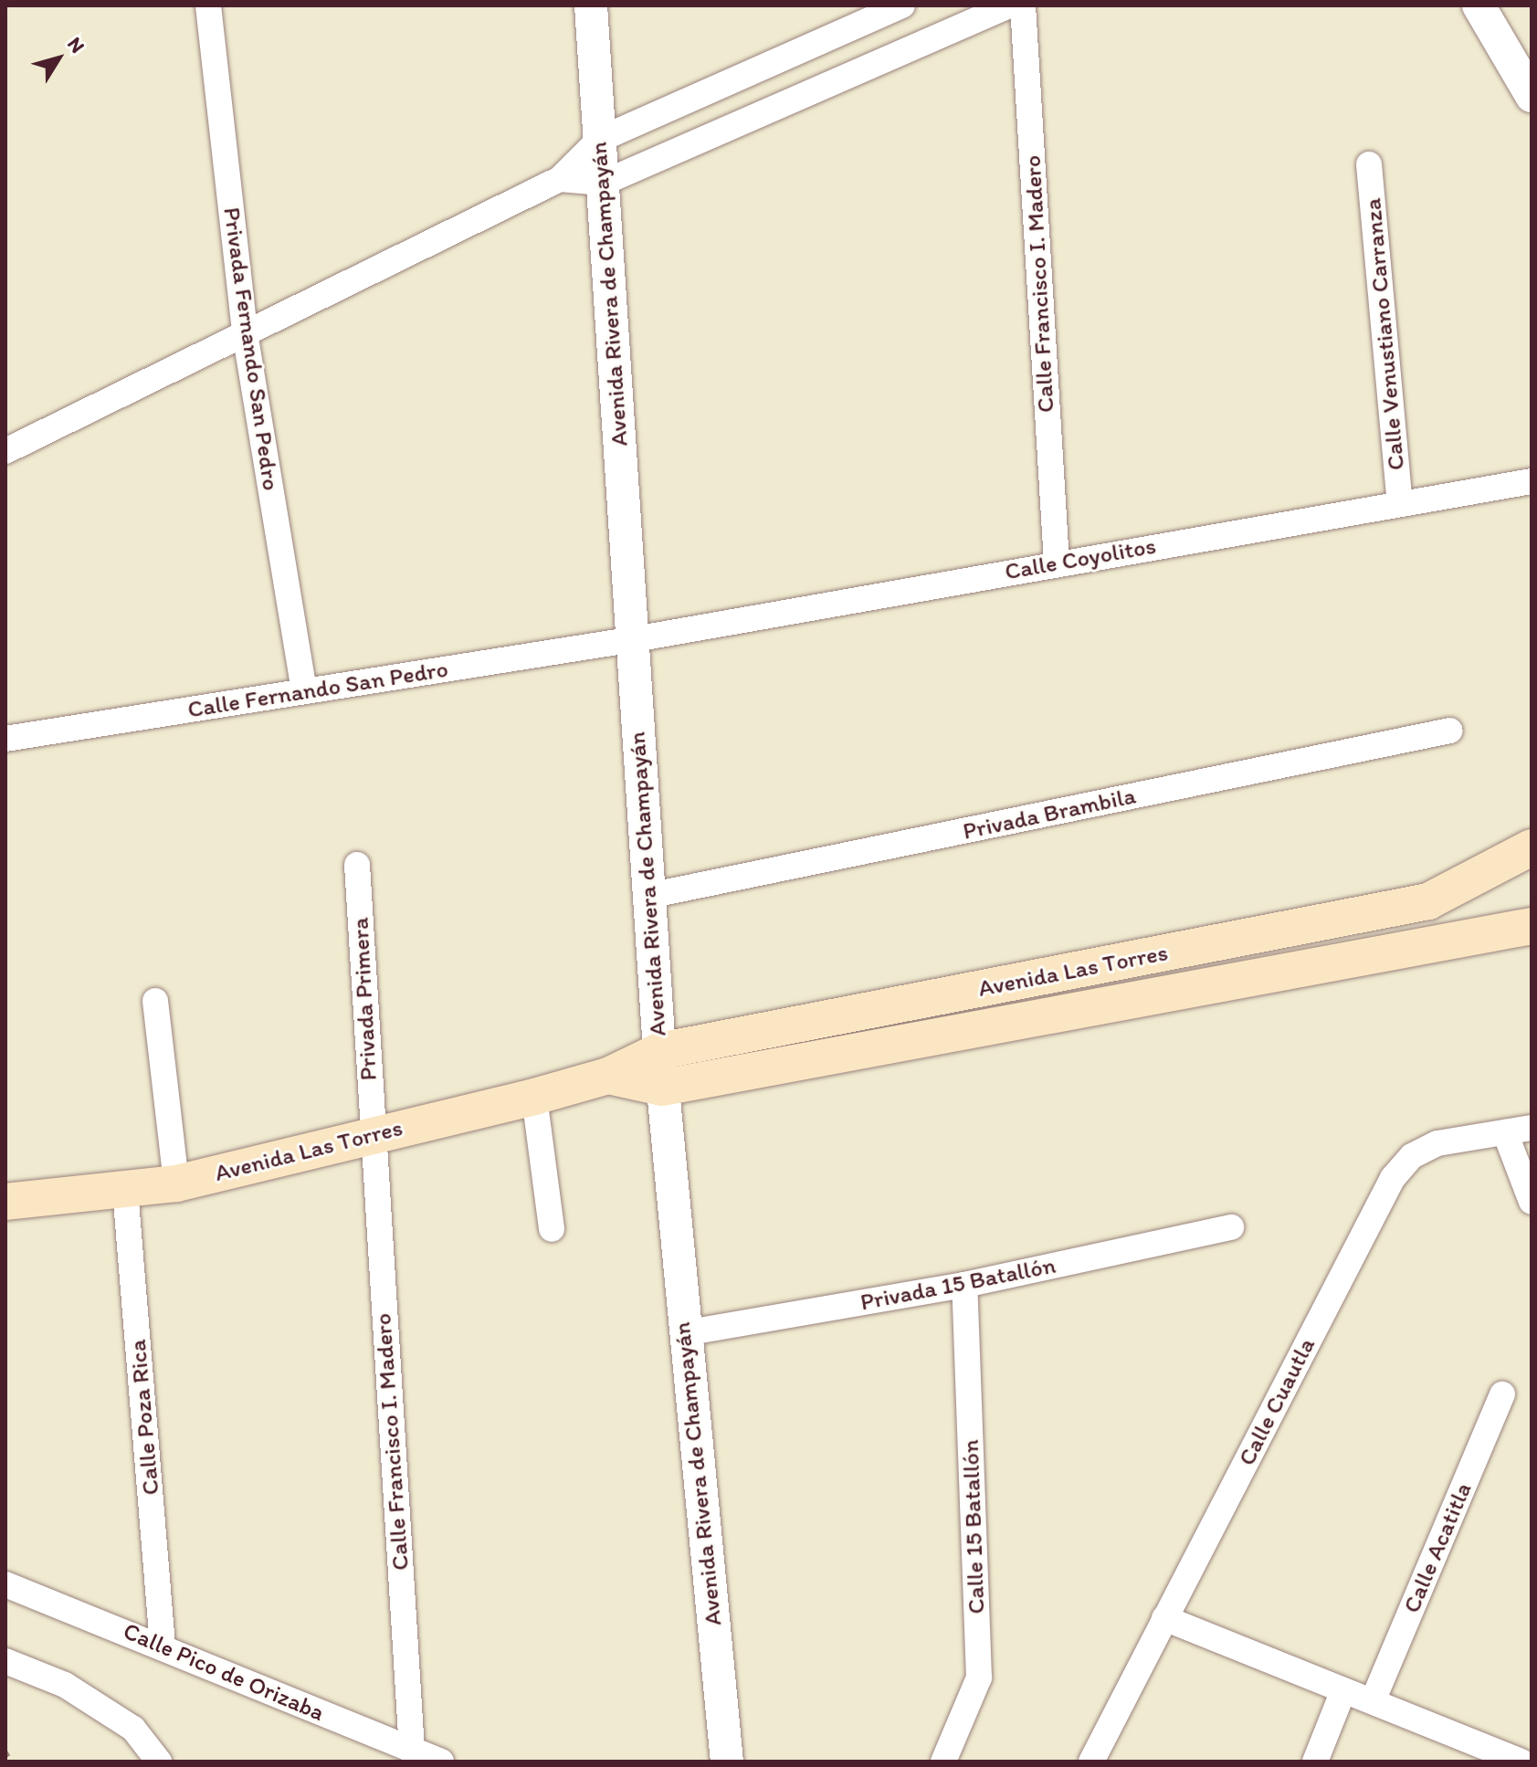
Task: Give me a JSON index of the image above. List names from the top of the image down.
{
  "streets": {
    "main road": ["Avenida Las Torres"],
    "street": [
      "Calle Francisco I. Madero",
      "Avenida Rivera de Champayán",
      "Calle Venustiano Carranza",
      "Privada Fernando San Pedro",
      "Calle Coyolitos",
      "Calle Fernando San Pedro",
      "Privada Brambila",
      "Privada Primera",
      "Privada 15 Batallón",
      "Calle Cuautla",
      "Calle Poza Rica",
      "Calle 15 Batallón",
      "Calle Acatitla",
      "Calle Pico de Orizaba"
    ]
  },
  "crossings": [
    ["Calle Francisco I. Madero", "Calle Coyolitos"],
    ["Calle Francisco I. Madero", "Avenida Las Torres"],
    ["Calle Francisco I. Madero", "Privada Primera"],
    ["Calle Francisco I. Madero", "Calle Pico de Orizaba"],
    ["Avenida Rivera de Champayán", "Calle Coyolitos"],
    ["Avenida Rivera de Champayán", "Calle Fernando San Pedro"],
    ["Avenida Rivera de Champayán", "Privada Brambila"],
    ["Avenida Rivera de Champayán", "Avenida Las Torres"],
    ["Avenida Rivera de Champayán", "Privada 15 Batallón"],
    ["Calle Venustiano Carranza", "Calle Coyolitos"],
    ["Privada Fernando San Pedro", "Calle Fernando San Pedro"],
    ["Calle Coyolitos", "Calle Fernando San Pedro"],
    ["Avenida Las Torres", "Privada Primera"],
    ["Avenida Las Torres", "Calle Poza Rica"],
    ["Privada 15 Batallón", "Calle 15 Batallón"],
    ["Calle Poza Rica", "Calle Pico de Orizaba"]
  ],
  "north": "top right"
}
